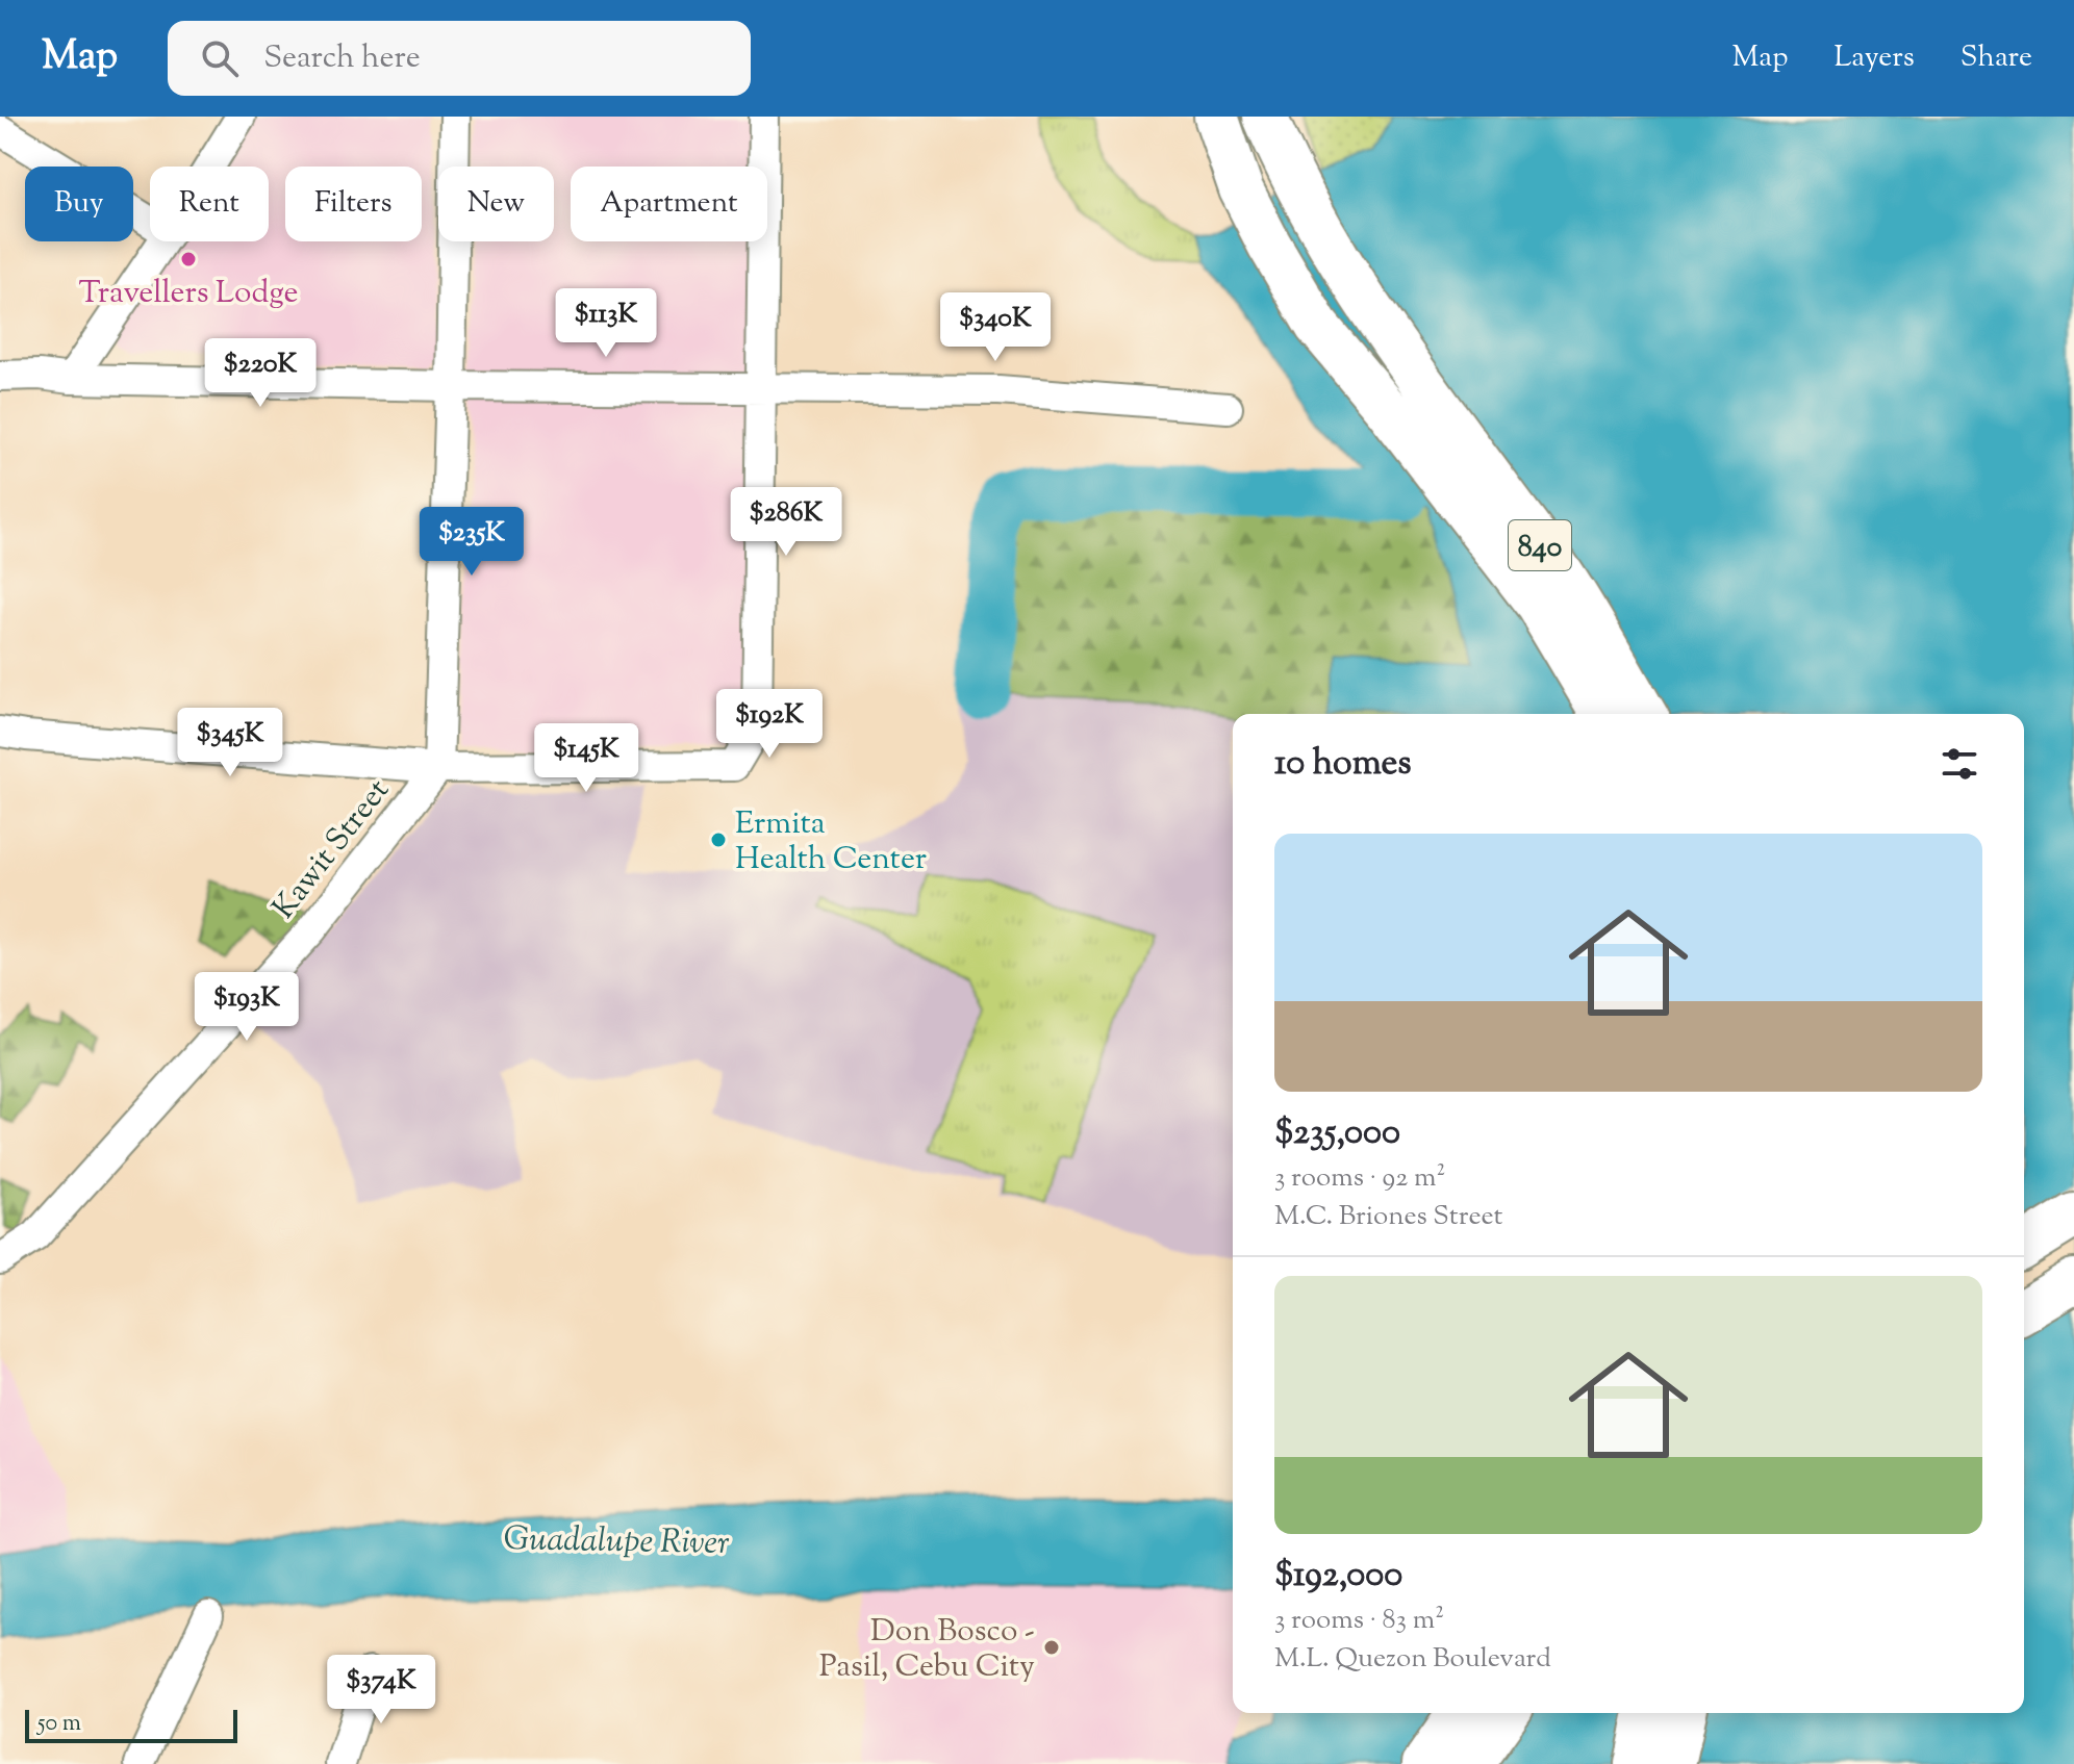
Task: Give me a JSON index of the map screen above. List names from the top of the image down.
{
  "streets": {
    "highway": ["840"],
    "street": ["Kawit Street"]
  },
  "water": ["Guadalupe River"],
  "places": ["Travellers Lodge", "Ermita Health Center", "Don Bosco - Pasil, Cebu City"],
  "scale_bar": "50 m",
  "page": {
    "header": "Map",
    "search": "Search here",
    "nav": ["Map", "Layers", "Share"],
    "chip": [
      "Buy",
      "Rent",
      "Filters",
      "New",
      "Apartment"
    ],
    "price": [
      "$113K",
      "$340K",
      "$220K",
      "$286K",
      "$235K",
      "$192K",
      "$345K",
      "$145K",
      "$193K",
      "$374K"
    ],
    "heading": "10 homes",
    "list": [
      {
        "name": "$235,000",
        "note": "3 rooms · 92 m² · M.C. Briones Street"
      },
      {
        "name": "$192,000",
        "note": "3 rooms · 83 m² · M.L. Quezon Boulevard"
      }
    ],
    "scale": "50 m"
  }
}
